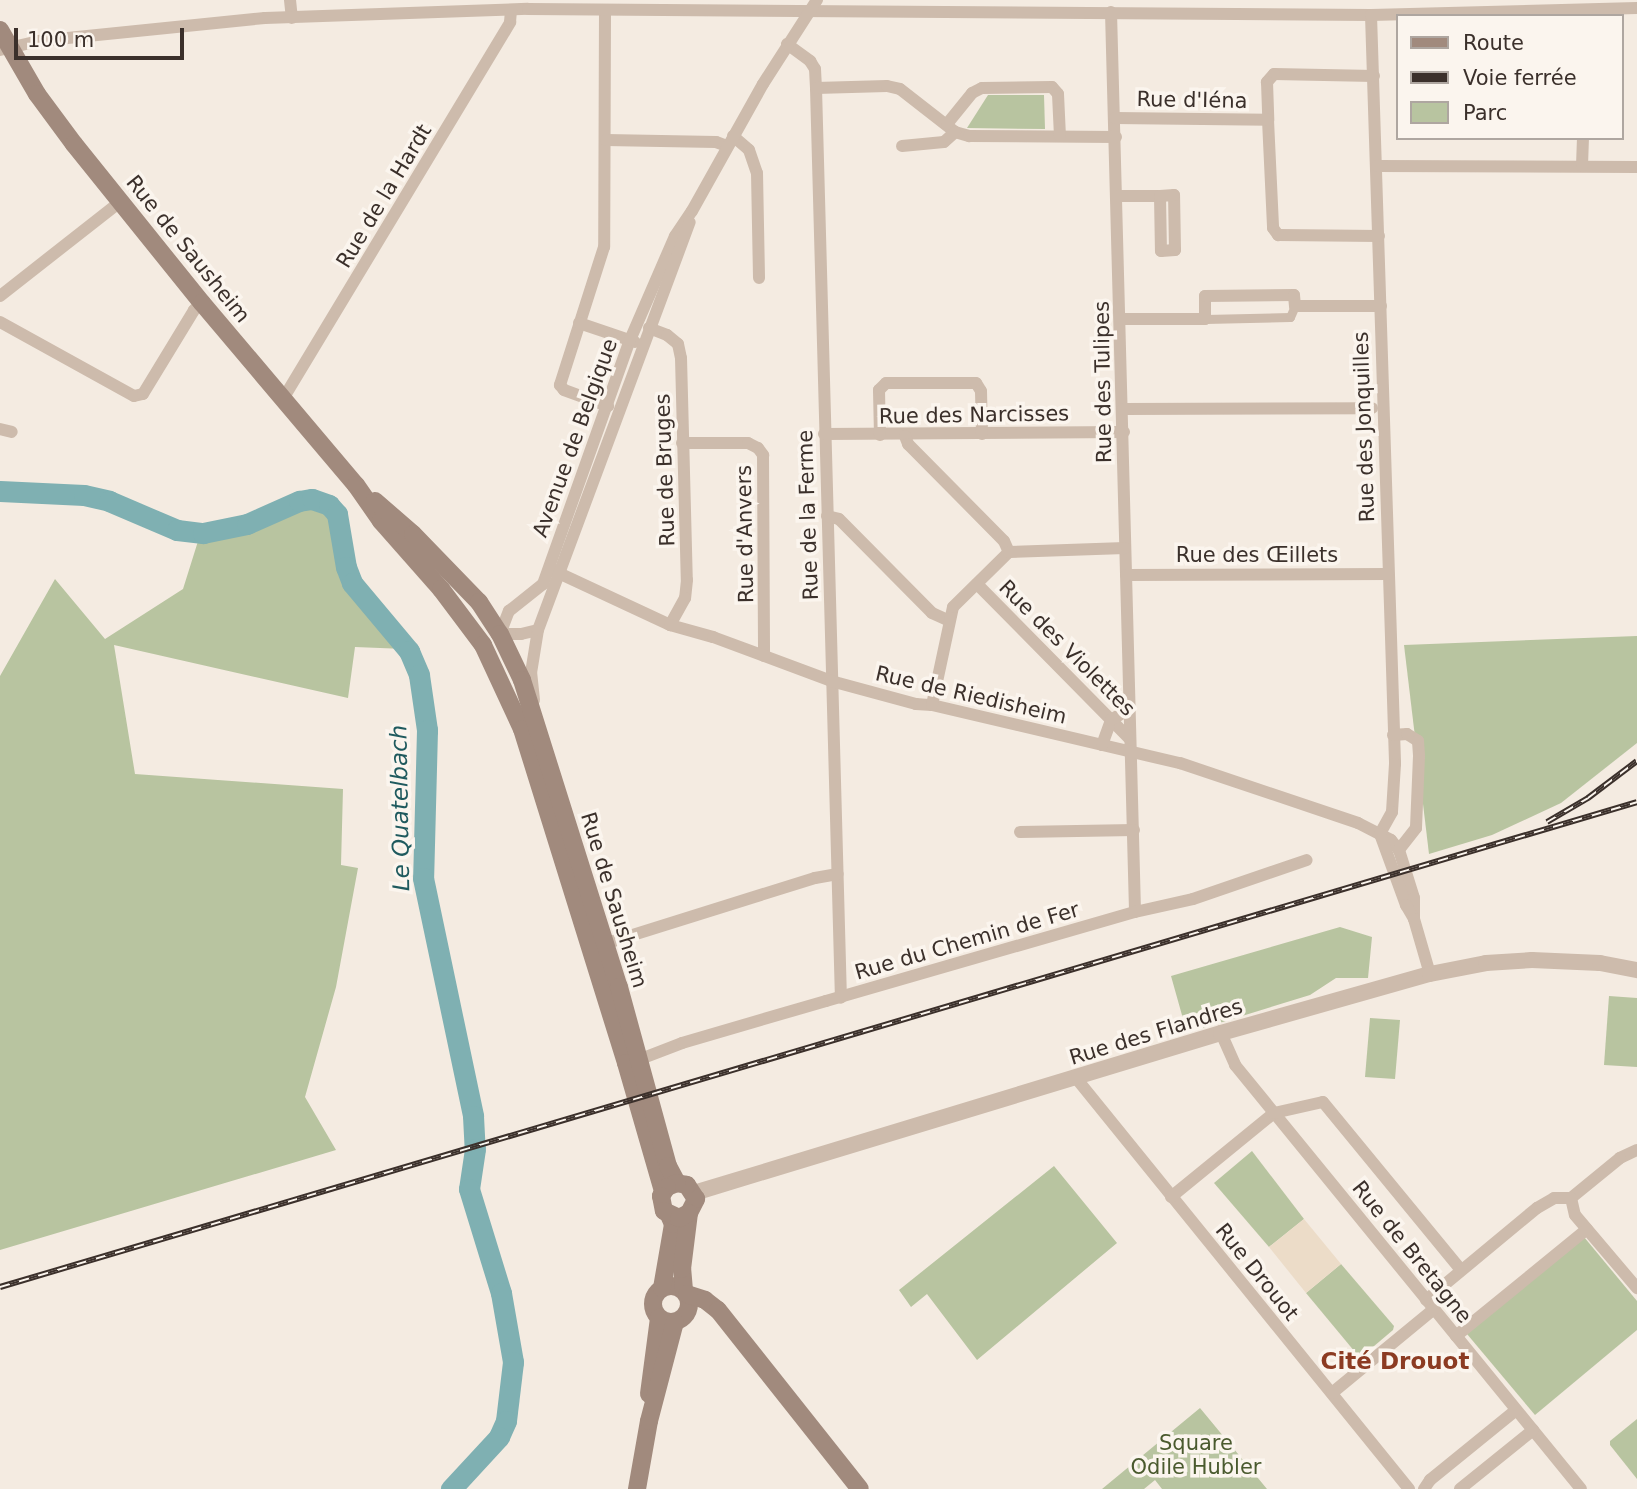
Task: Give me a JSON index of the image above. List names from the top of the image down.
{
  "streets": {
    "main road": ["Rue de Sausheim"],
    "street": [
      "Rue d'Iéna",
      "Rue de la Hardt",
      "Rue des Tulipes",
      "Rue des Narcisses",
      "Rue des Jonquilles",
      "Avenue de Belgique",
      "Rue de Bruges",
      "Rue de la Ferme",
      "Rue d'Anvers",
      "Rue des Œillets",
      "Rue des Violettes",
      "Rue de Riedisheim",
      "Rue du Chemin de Fer",
      "Rue des Flandres",
      "Rue de Bretagne",
      "Rue Drouot"
    ]
  },
  "crossings": [
    ["Rue d'Iéna", "Rue des Tulipes"],
    ["Rue de la Hardt", "Rue de Sausheim"],
    ["Rue de Sausheim", "Avenue de Belgique"],
    ["Rue de Sausheim", "Rue du Chemin de Fer"],
    ["Rue de Sausheim", "Rue des Flandres"],
    ["Rue des Tulipes", "Rue des Narcisses"],
    ["Rue des Tulipes", "Rue des Œillets"],
    ["Rue des Tulipes", "Rue des Violettes"],
    ["Rue des Tulipes", "Rue de Riedisheim"],
    ["Rue des Tulipes", "Rue du Chemin de Fer"],
    ["Rue des Narcisses", "Rue de la Ferme"],
    ["Rue des Jonquilles", "Rue des Œillets"],
    ["Rue des Jonquilles", "Rue de Riedisheim"],
    ["Avenue de Belgique", "Rue de Bruges"],
    ["Avenue de Belgique", "Rue de la Ferme"],
    ["Avenue de Belgique", "Rue de Riedisheim"],
    ["Rue de Bruges", "Rue d'Anvers"],
    ["Rue de Bruges", "Rue de Riedisheim"],
    ["Rue de la Ferme", "Rue de Riedisheim"],
    ["Rue de la Ferme", "Rue du Chemin de Fer"],
    ["Rue d'Anvers", "Rue de Riedisheim"],
    ["Rue des Flandres", "Rue de Bretagne"],
    ["Rue des Flandres", "Rue Drouot"]
  ],
  "districts": ["Cité Drouot"],
  "water": ["Le Quatelbach"],
  "parks": ["Square Odile Hubler"],
  "legend": ["Route", "Voie ferrée", "Parc"],
  "scale_bar": "100 m"
}
